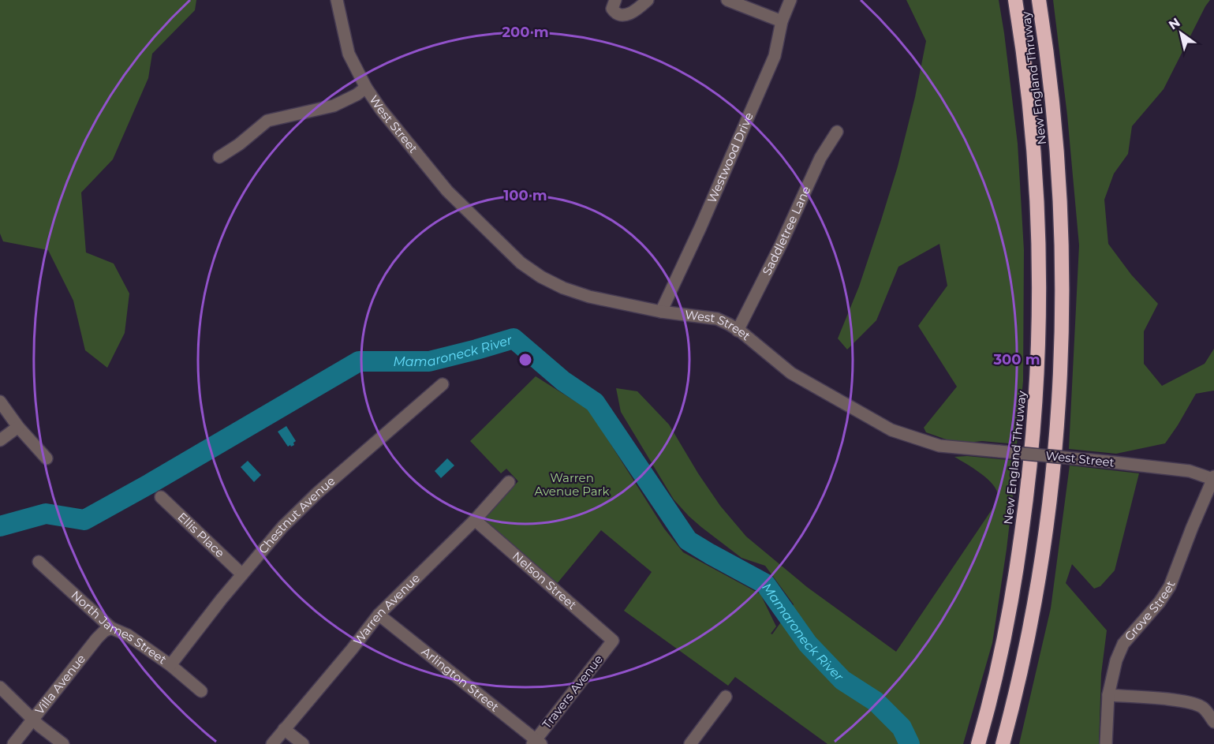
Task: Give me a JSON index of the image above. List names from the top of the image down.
{
  "streets": {
    "highway": ["New England Thruway"],
    "street": [
      "West Street",
      "Westwood Drive",
      "Saddletree Lane",
      "Chestnut Avenue",
      "Ellis Place",
      "Nelson Street",
      "Grove Street",
      "Warren Avenue",
      "North James Street",
      "Arlington Street",
      "Villa Avenue",
      "Travers Avenue"
    ]
  },
  "crossings": [
    ["West Street", "Westwood Drive"],
    ["West Street", "Saddletree Lane"],
    ["West Street", "Grove Street"],
    ["Chestnut Avenue", "Ellis Place"],
    ["Chestnut Avenue", "North James Street"],
    ["Nelson Street", "Warren Avenue"],
    ["Nelson Street", "Travers Avenue"],
    ["Warren Avenue", "Arlington Street"],
    ["North James Street", "Villa Avenue"],
    ["Arlington Street", "Travers Avenue"]
  ],
  "water": ["Mamaroneck River"],
  "parks": ["Warren Avenue Park"],
  "north": "top left",
  "rings": ["200 m", "100 m", "300 m"]
}
